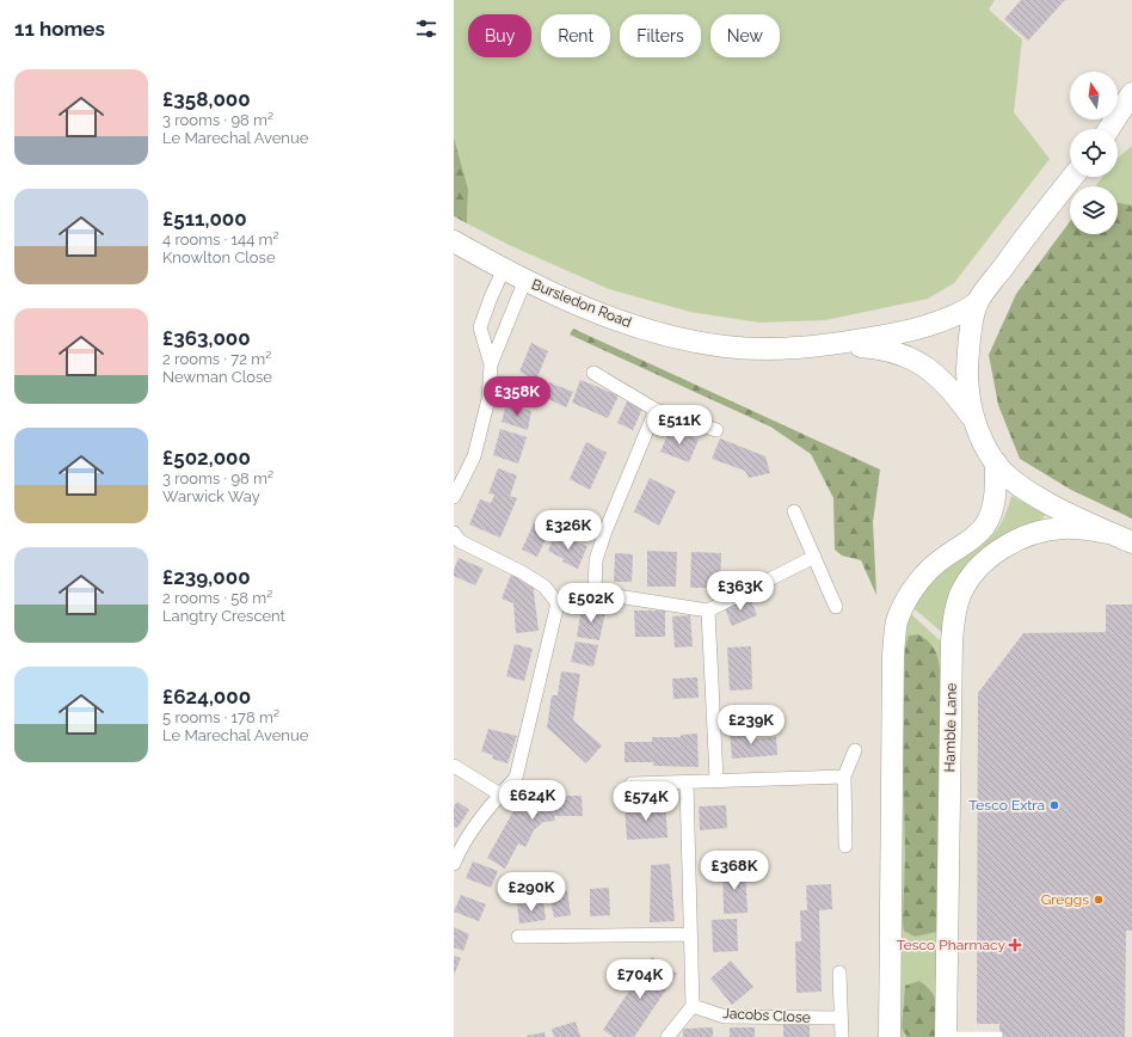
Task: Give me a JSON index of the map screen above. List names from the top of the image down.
{
  "streets": {
    "main road": ["Bursledon Road", "Hamble Lane"],
    "street": ["Jacobs Close"]
  },
  "places": {
    "other": ["Tesco Extra", "Greggs"],
    "health": ["Tesco Pharmacy"]
  },
  "north": "top",
  "page": {
    "heading": "11 homes",
    "chip": [
      "Buy",
      "Rent",
      "Filters",
      "New"
    ],
    "list": [
      {
        "name": "£358,000",
        "note": "3 rooms · 98 m² · Le Marechal Avenue"
      },
      {
        "name": "£511,000",
        "note": "4 rooms · 144 m² · Knowlton Close"
      },
      {
        "name": "£363,000",
        "note": "2 rooms · 72 m² · Newman Close"
      },
      {
        "name": "£502,000",
        "note": "3 rooms · 98 m² · Warwick Way"
      },
      {
        "name": "£239,000",
        "note": "2 rooms · 58 m² · Langtry Crescent"
      },
      {
        "name": "£624,000",
        "note": "5 rooms · 178 m² · Le Marechal Avenue"
      }
    ],
    "price": [
      "£358K",
      "£511K",
      "£326K",
      "£363K",
      "£502K",
      "£239K",
      "£624K",
      "£574K",
      "£368K",
      "£290K",
      "£704K"
    ]
  }
}
